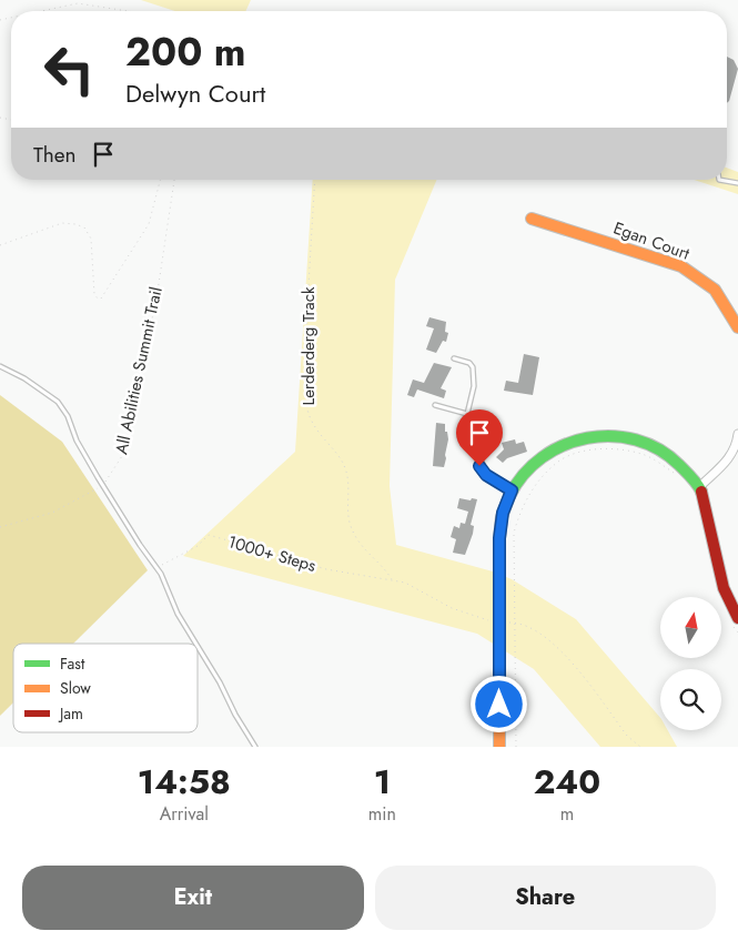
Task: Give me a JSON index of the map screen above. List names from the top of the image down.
{
  "streets": {
    "street": ["Egan Court"],
    "path": ["Lerderderg Track", "All Abilities Summit Trail", "1000+ Steps"]
  },
  "crossings": [
    ["Lerderderg Track", "1000+ Steps"]
  ],
  "legend": ["Fast", "Slow", "Jam"],
  "north": "top",
  "page": {
    "turn": ["200 m", "Delwyn Court"],
    "then": "Then",
    "eta": [
      "14:58",
      "Arrival",
      "1",
      "min",
      "240",
      "m"
    ],
    "buttons": ["Exit", "Share"]
  }
}
